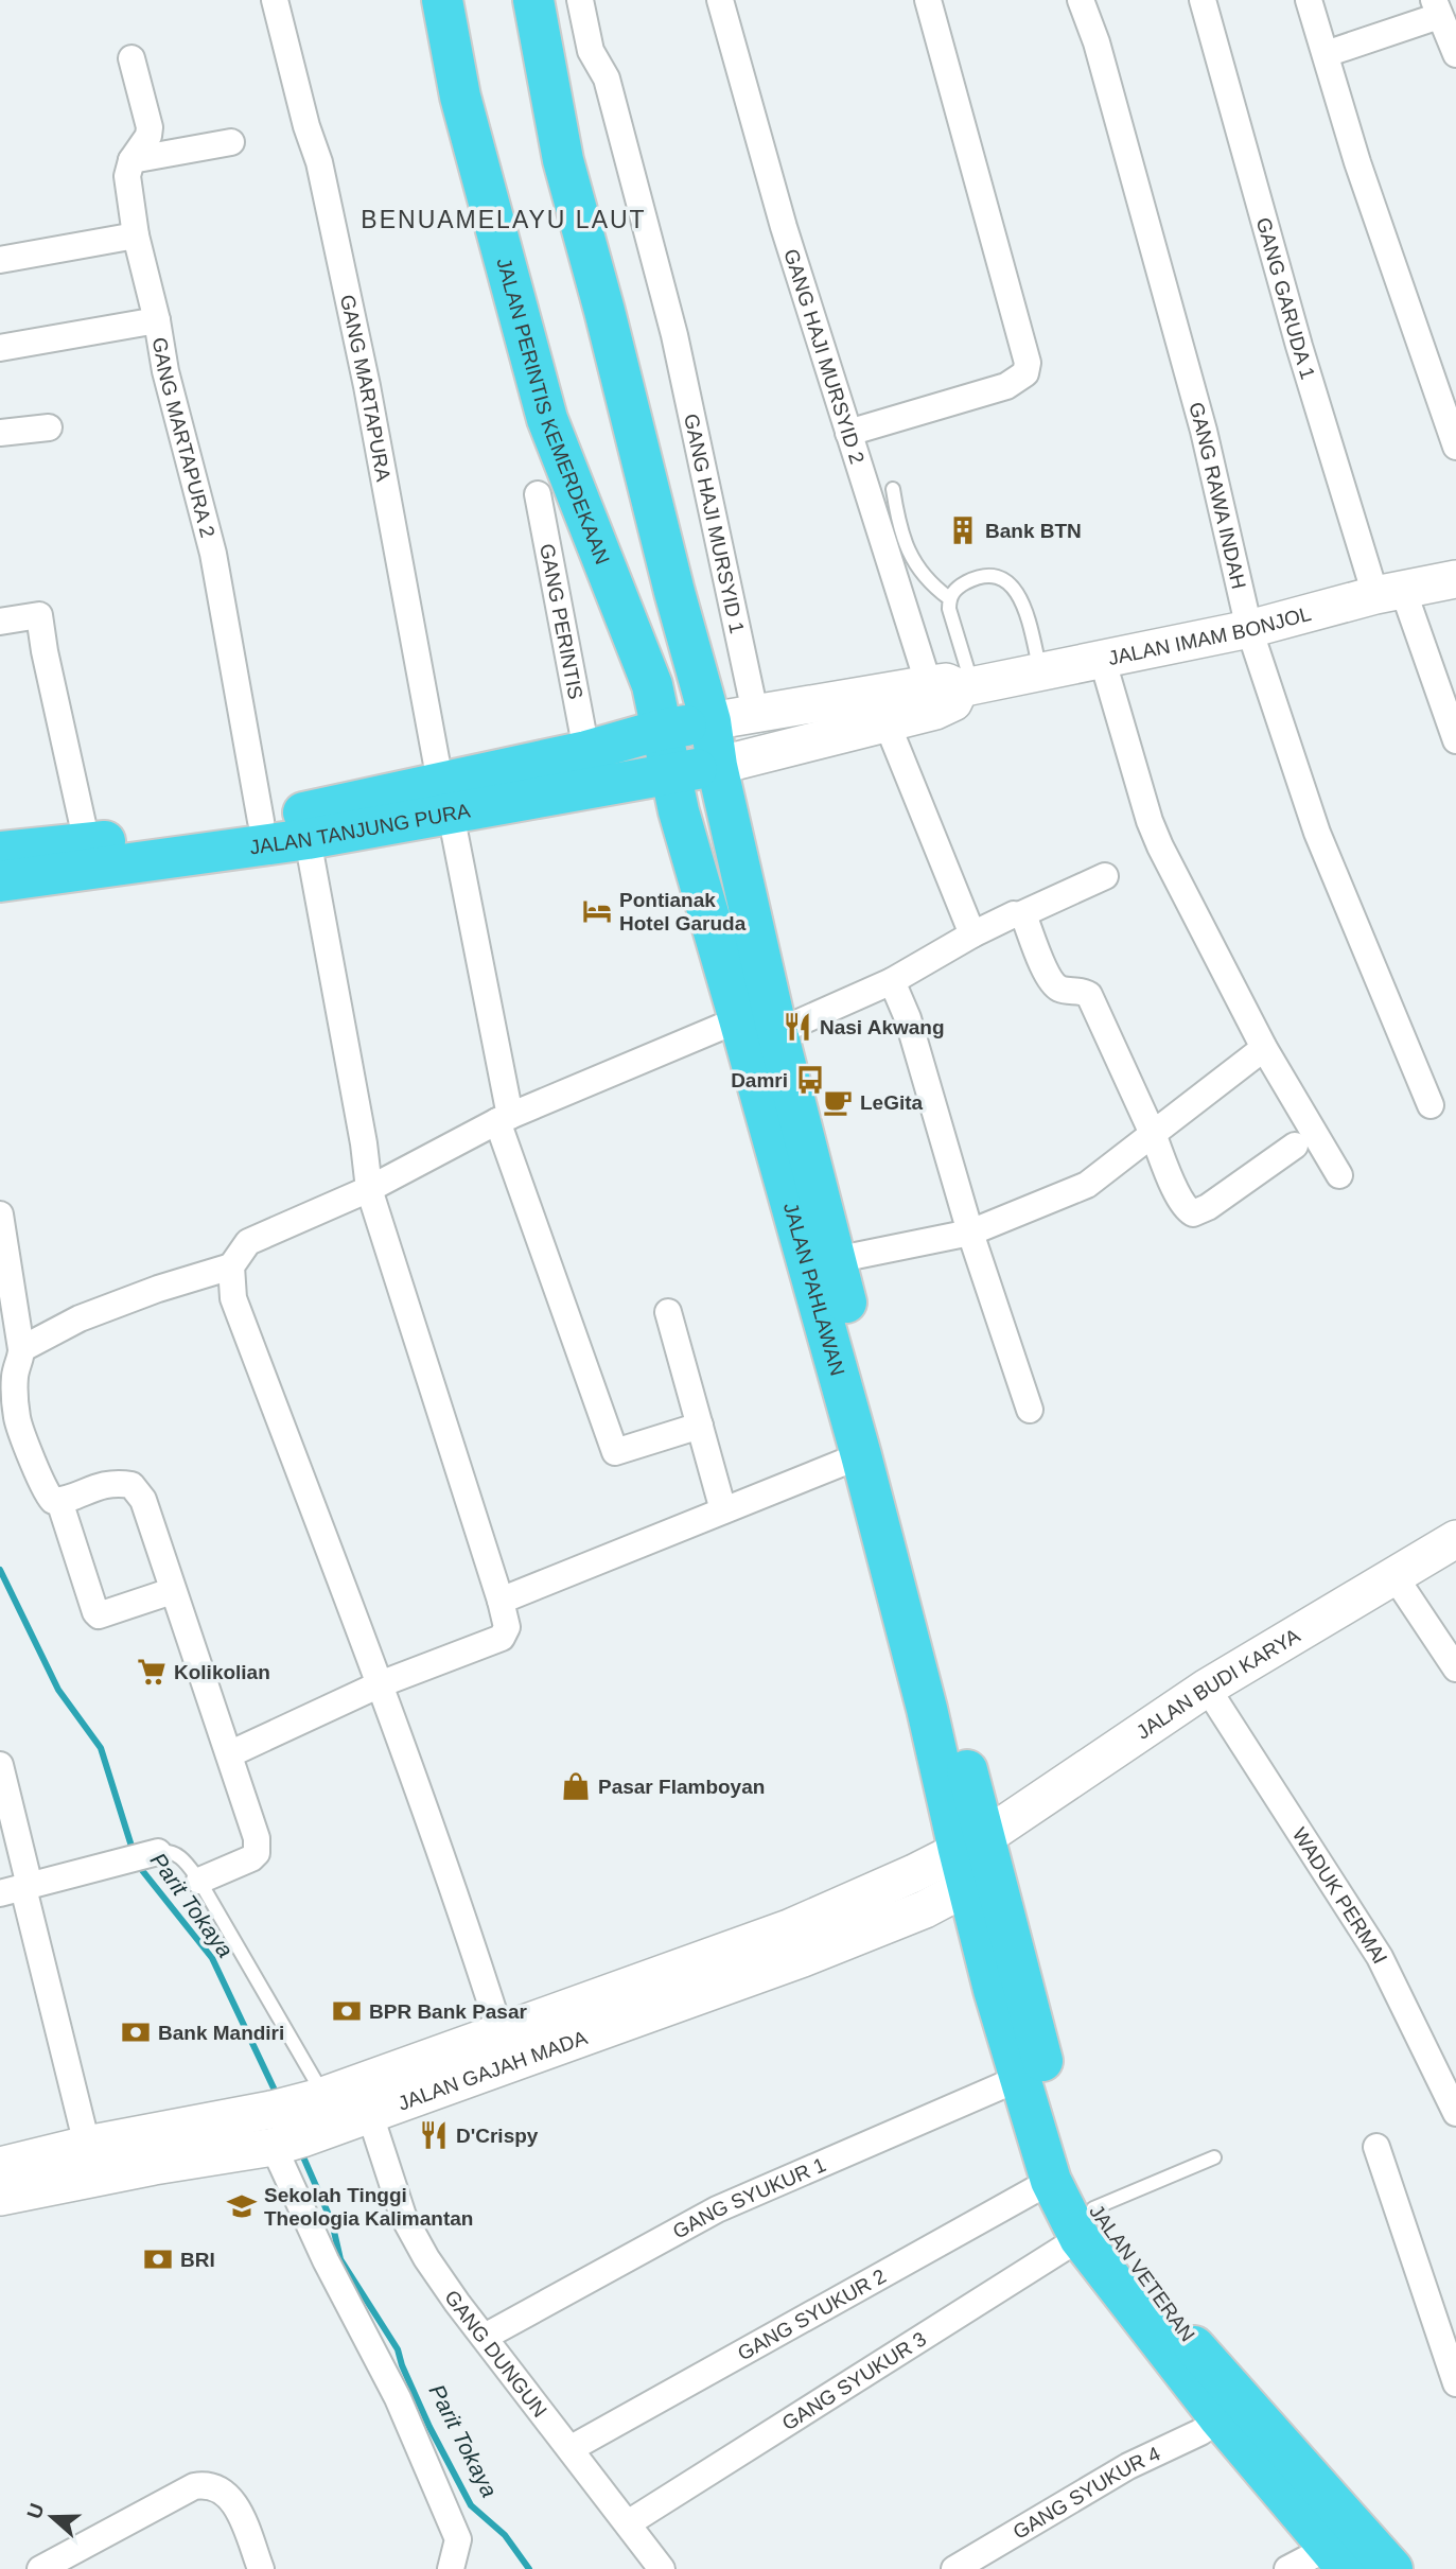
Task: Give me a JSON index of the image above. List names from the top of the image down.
{
  "streets": {
    "highway": [
      "JALAN PERINTIS KEMERDEKAAN",
      "JALAN TANJUNG PURA",
      "JALAN PAHLAWAN",
      "JALAN VETERAN"
    ],
    "street": [
      "GANG GARUDA 1",
      "GANG HAJI MURSYID 2",
      "GANG MARTAPURA",
      "GANG MARTAPURA 2",
      "GANG RAWA INDAH",
      "GANG HAJI MURSYID 1",
      "GANG PERINTIS",
      "JALAN IMAM BONJOL",
      "JALAN BUDI KARYA",
      "WADUK PERMAI",
      "JALAN GAJAH MADA",
      "GANG SYUKUR 1",
      "GANG SYUKUR 2",
      "GANG DUNGUN",
      "GANG SYUKUR 3",
      "GANG SYUKUR 4"
    ]
  },
  "crossings": [
    ["GANG GARUDA 1", "JALAN IMAM BONJOL"],
    ["GANG HAJI MURSYID 2", "JALAN IMAM BONJOL"],
    ["GANG MARTAPURA", "JALAN TANJUNG PURA"],
    ["JALAN PERINTIS KEMERDEKAAN", "JALAN TANJUNG PURA"],
    ["JALAN PERINTIS KEMERDEKAAN", "JALAN PAHLAWAN"],
    ["GANG MARTAPURA 2", "JALAN TANJUNG PURA"],
    ["GANG RAWA INDAH", "JALAN IMAM BONJOL"],
    ["GANG HAJI MURSYID 1", "JALAN IMAM BONJOL"],
    ["GANG PERINTIS", "JALAN TANJUNG PURA"],
    ["JALAN IMAM BONJOL", "JALAN TANJUNG PURA"],
    ["JALAN IMAM BONJOL", "JALAN PAHLAWAN"],
    ["JALAN TANJUNG PURA", "JALAN PAHLAWAN"],
    ["JALAN PAHLAWAN", "JALAN BUDI KARYA"],
    ["JALAN PAHLAWAN", "JALAN GAJAH MADA"],
    ["JALAN PAHLAWAN", "JALAN VETERAN"],
    ["JALAN BUDI KARYA", "WADUK PERMAI"],
    ["JALAN BUDI KARYA", "JALAN GAJAH MADA"],
    ["JALAN BUDI KARYA", "JALAN VETERAN"],
    ["JALAN GAJAH MADA", "JALAN VETERAN"],
    ["JALAN GAJAH MADA", "GANG DUNGUN"],
    ["GANG SYUKUR 1", "JALAN VETERAN"],
    ["GANG SYUKUR 1", "GANG DUNGUN"],
    ["JALAN VETERAN", "GANG SYUKUR 2"],
    ["JALAN VETERAN", "GANG SYUKUR 3"],
    ["JALAN VETERAN", "GANG SYUKUR 4"],
    ["GANG SYUKUR 2", "GANG DUNGUN"],
    ["GANG DUNGUN", "GANG SYUKUR 3"]
  ],
  "districts": ["BENUAMELAYU LAUT"],
  "water": ["Parit Tokaya"],
  "places": {
    "building": ["Bank BTN"],
    "hotel": ["Pontianak Hotel Garuda"],
    "restaurant": ["Nasi Akwang", "D'Crispy"],
    "bus stop": ["Damri"],
    "cafe": ["LeGita"],
    "supermarket": ["Kolikolian"],
    "shop": ["Pasar Flamboyan"],
    "bank": ["BPR Bank Pasar", "Bank Mandiri", "BRI"],
    "school or university": ["Sekolah Tinggi Theologia Kalimantan"]
  },
  "north": "left"
}
